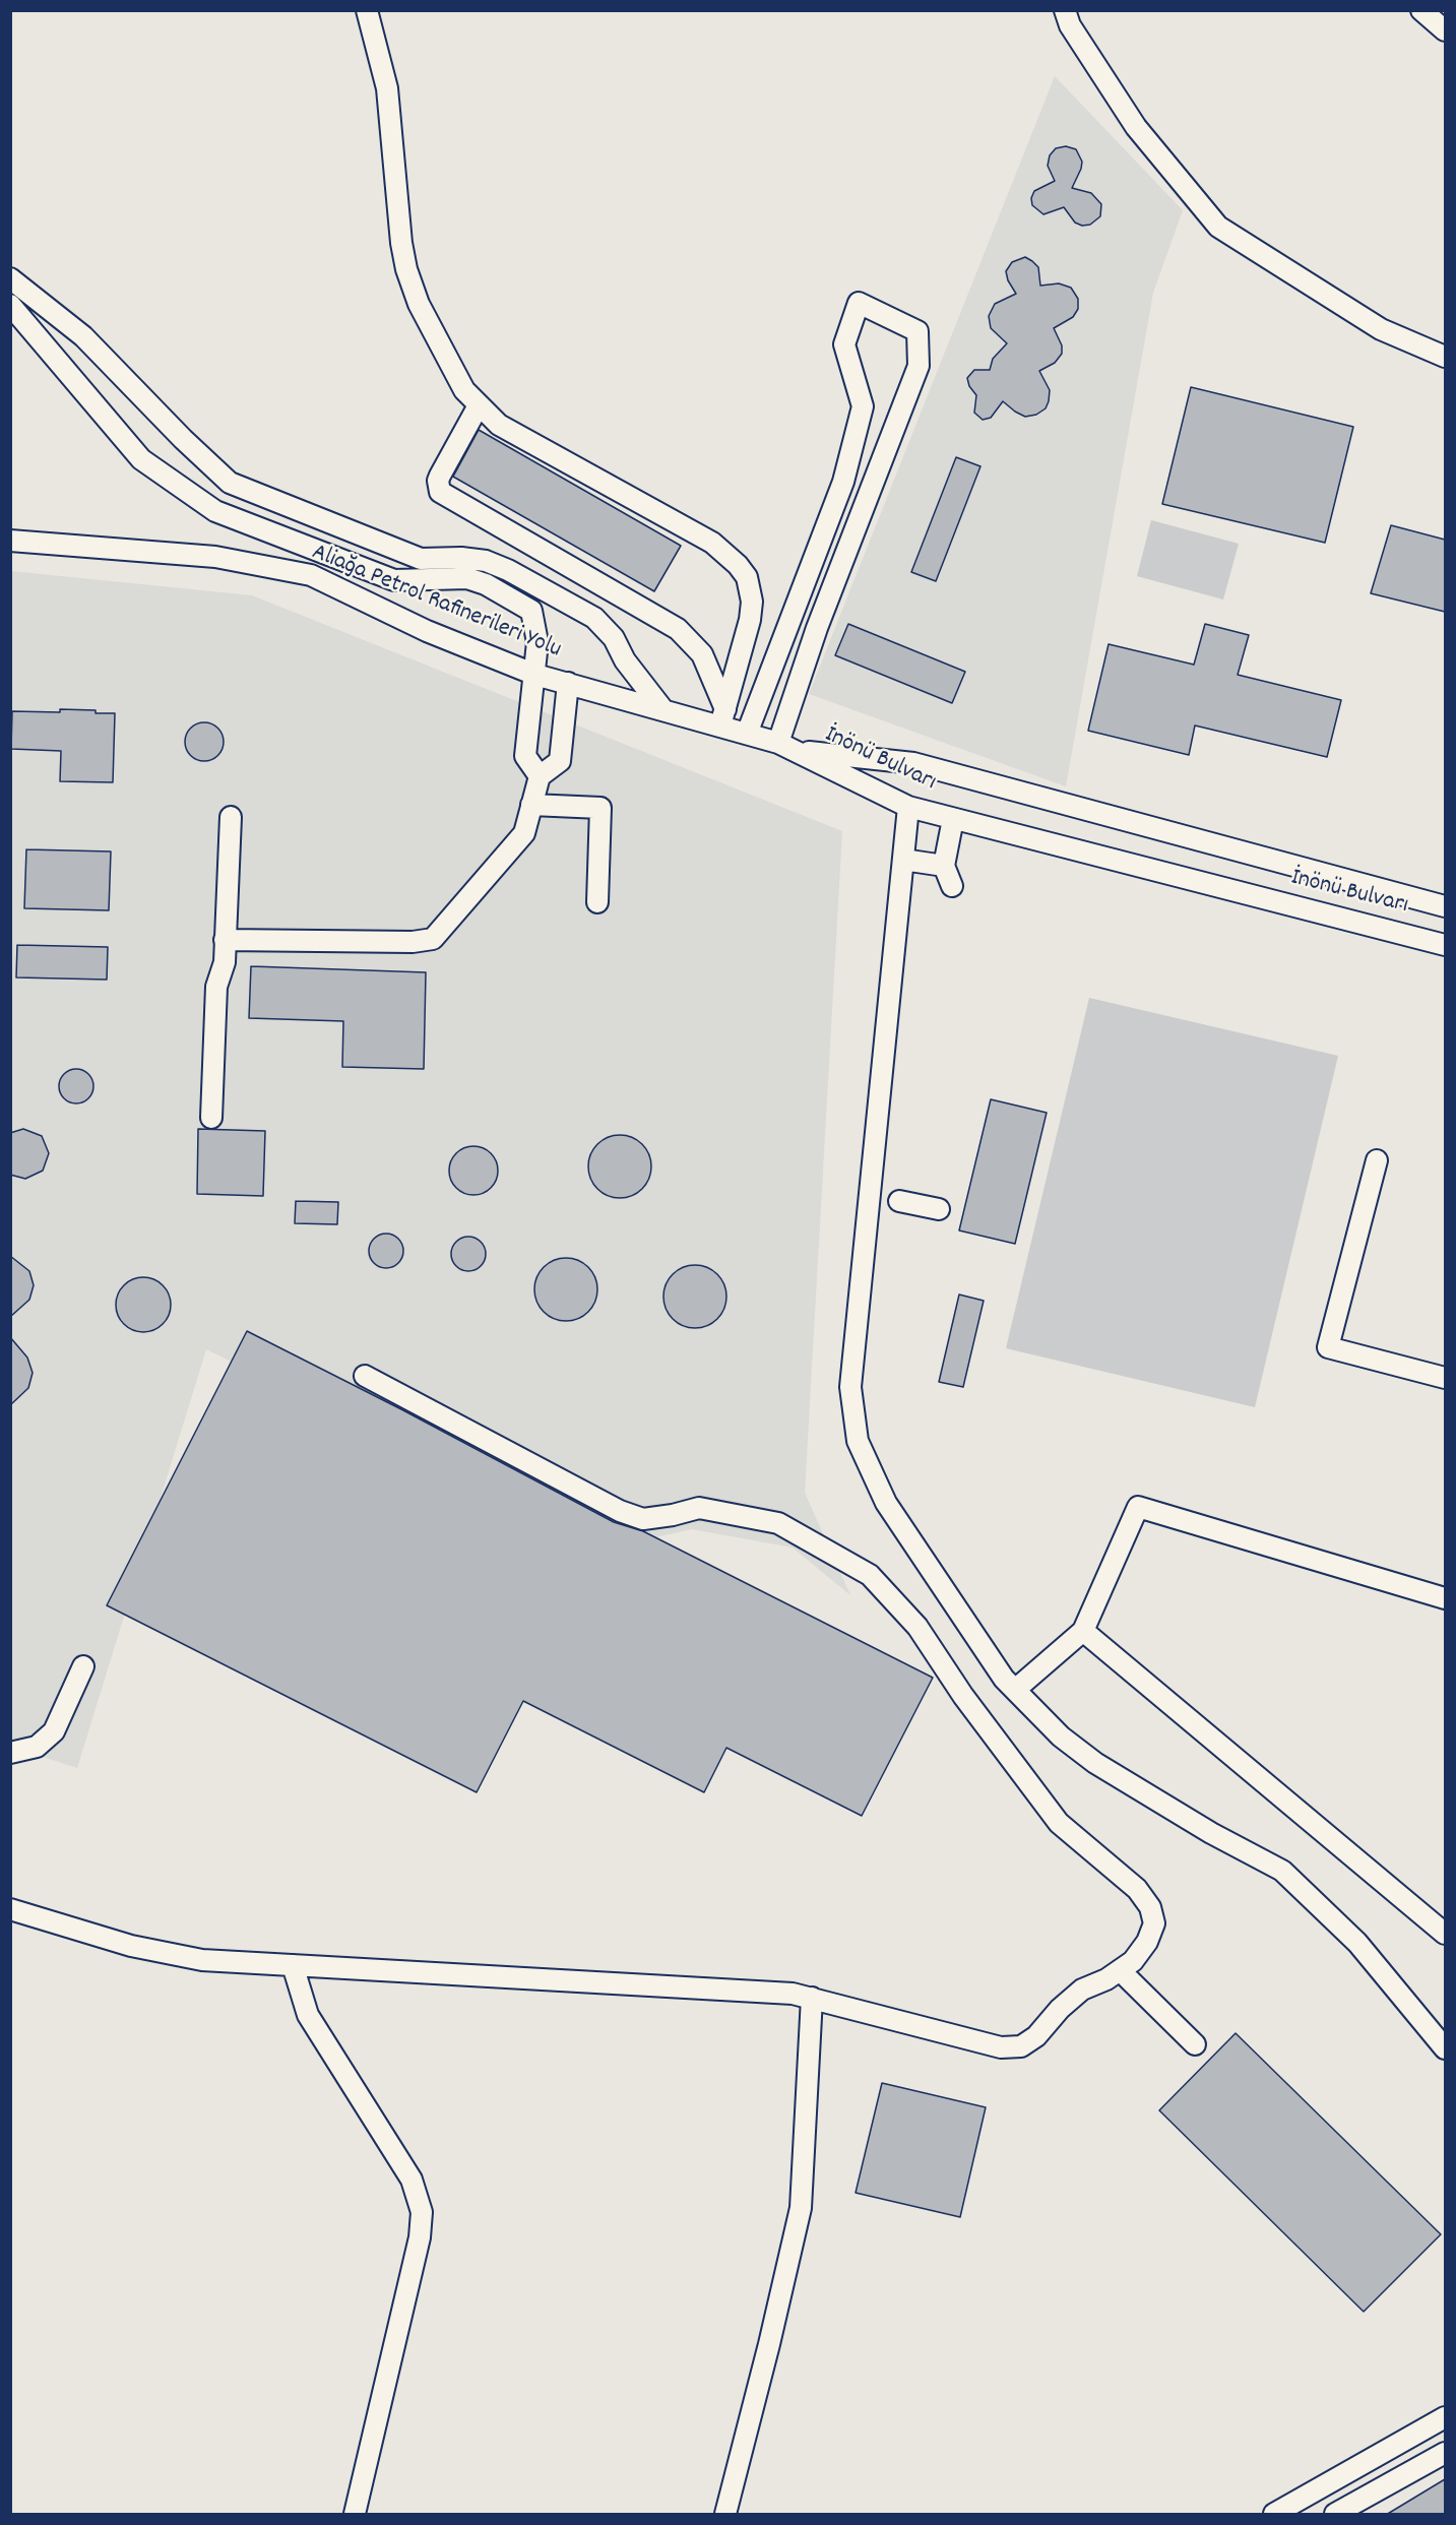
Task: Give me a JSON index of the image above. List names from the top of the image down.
{
  "streets": {
    "street": ["Aliağa Petrol Rafinerileri Yolu", "İnönü Bulvarı"]
  },
  "crossings": [
    ["Aliağa Petrol Rafinerileri Yolu", "İnönü Bulvarı"]
  ]
}
